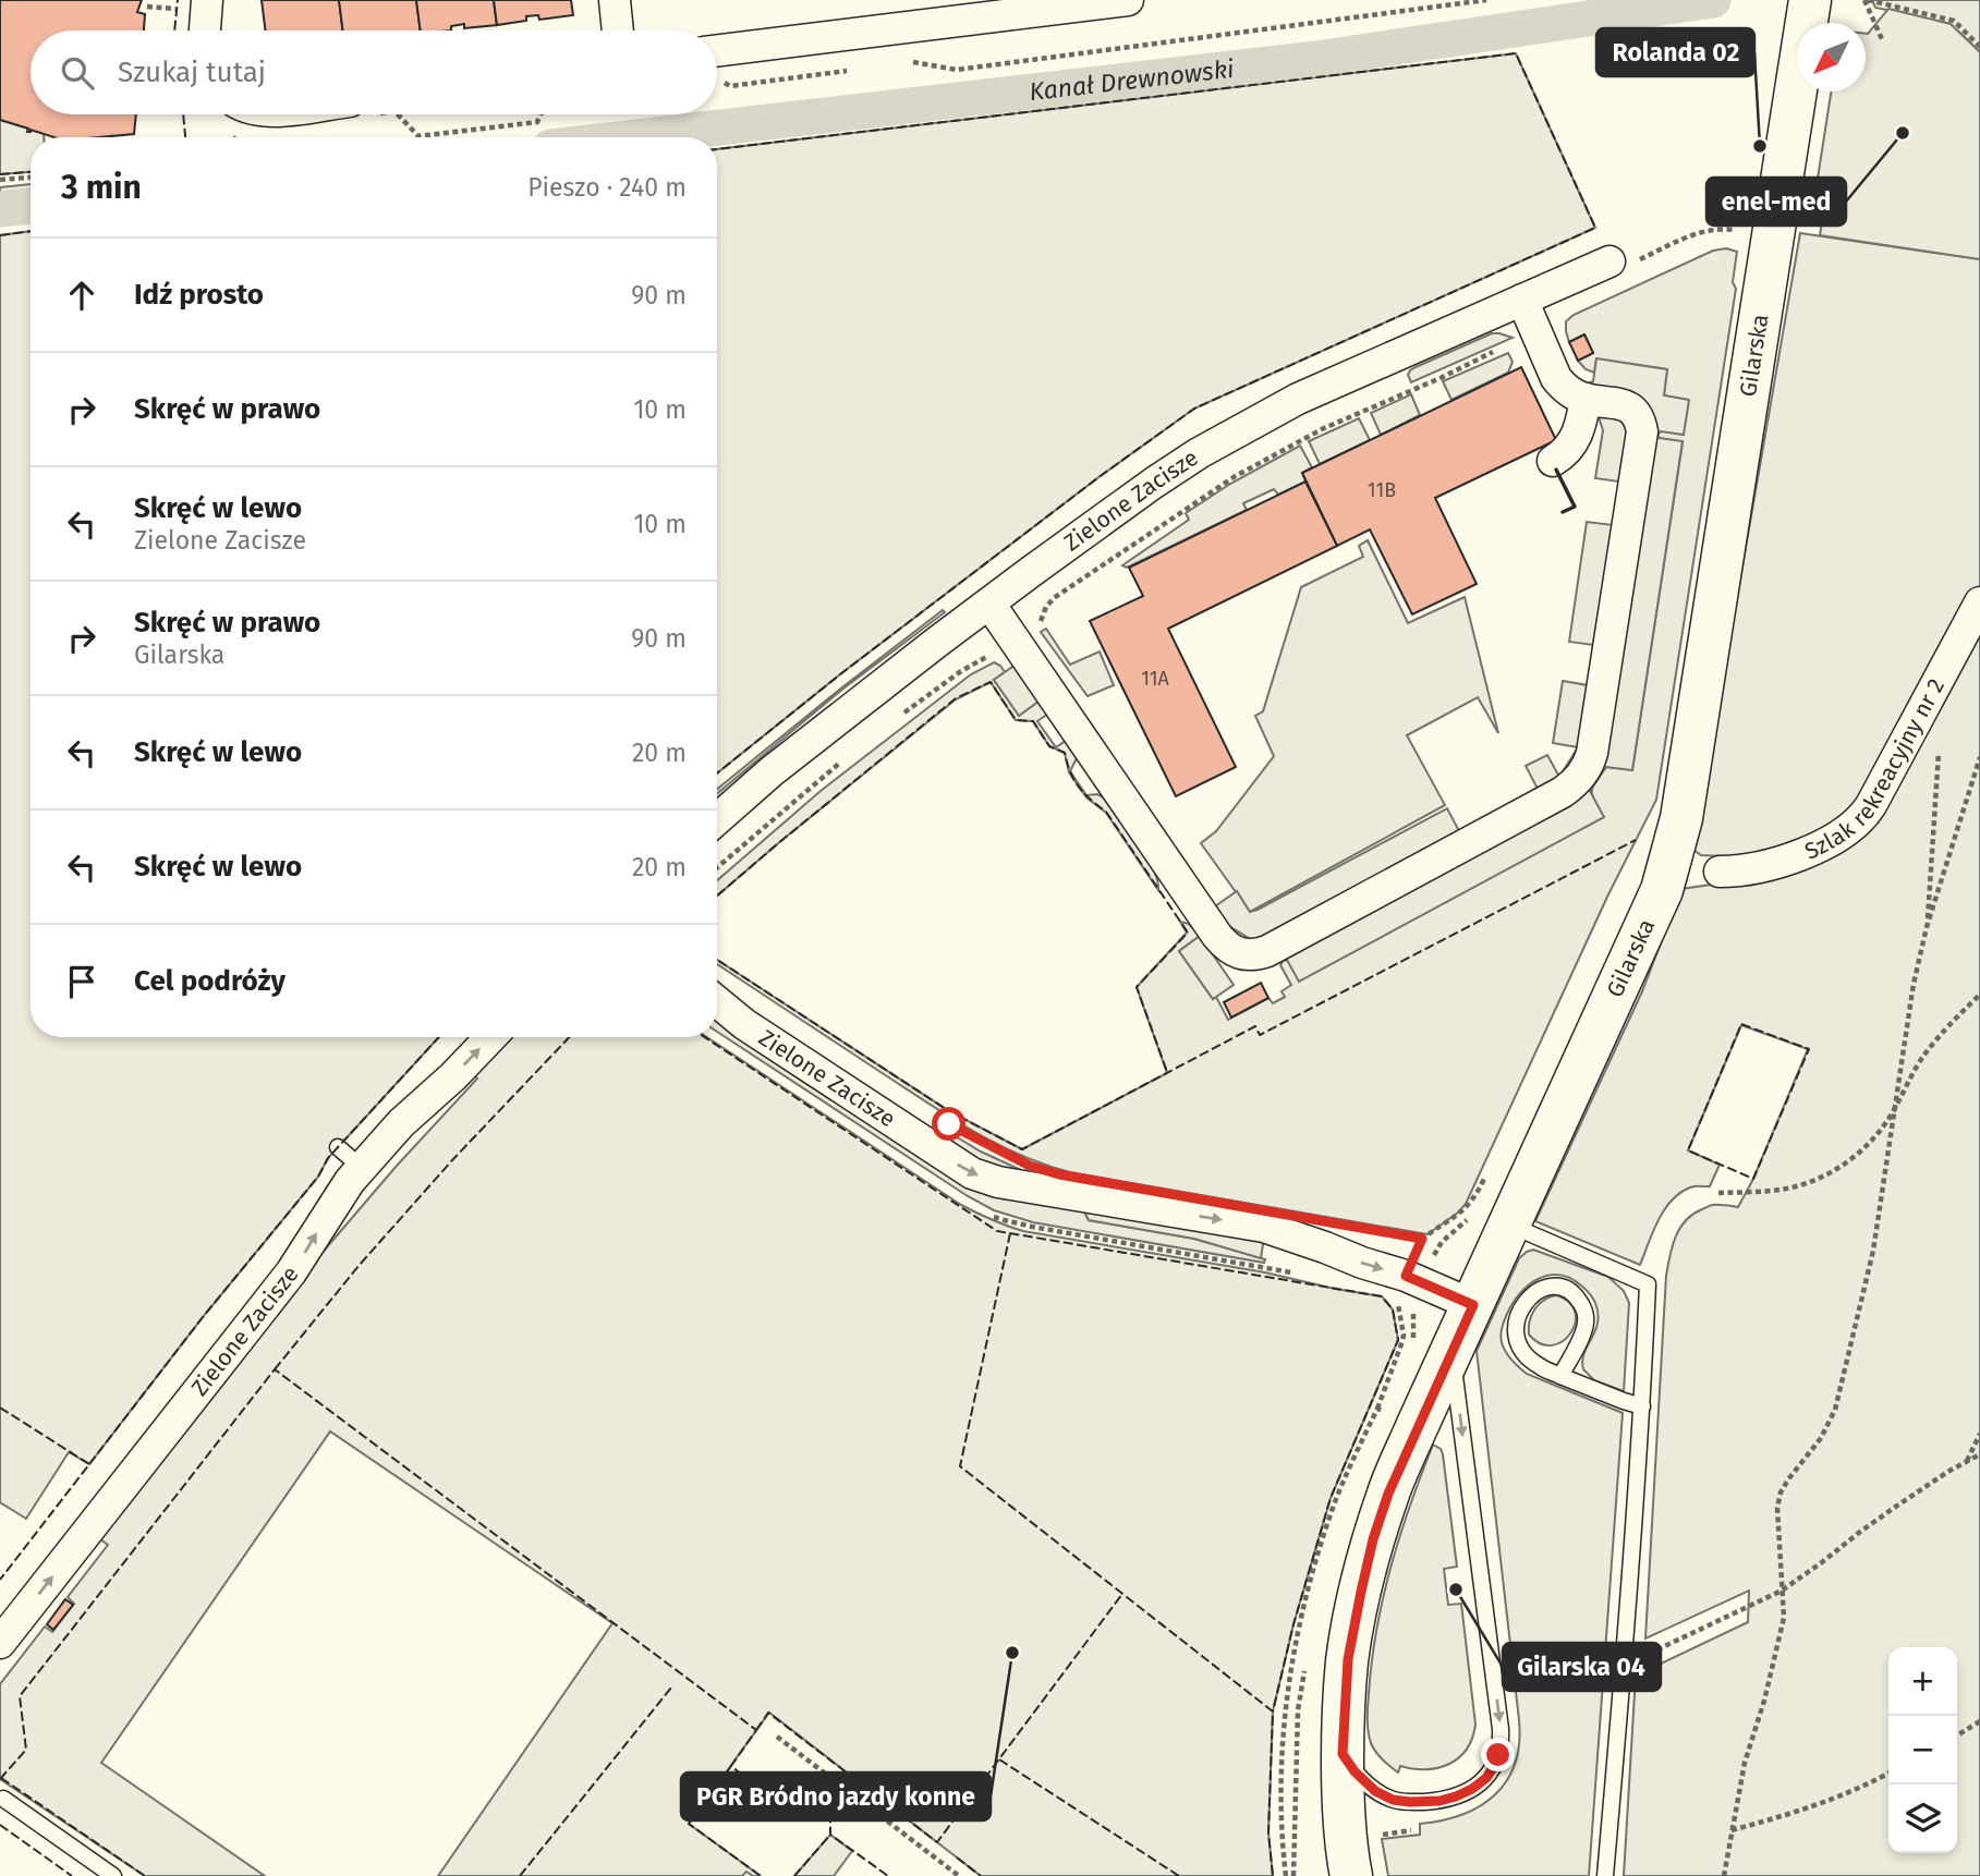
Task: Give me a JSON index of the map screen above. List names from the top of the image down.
{
  "streets": {
    "street": ["Gilarska", "Zielone Zacisze", "Szlak rekreacyjny nr 2"]
  },
  "crossings": [
    ["Gilarska", "Zielone Zacisze"]
  ],
  "water": ["Kanał Drewnowski"],
  "places": [
    "enel-med",
    "Rolanda 02",
    "Gilarska 04",
    "PGR Bródno jazdy konne"
  ],
  "house_numbers": ["11B", "11A"],
  "north": "bottom left",
  "page": {
    "search": "Szukaj tutaj",
    "heading": ["3 min", "Pieszo · 240 m"],
    "list": [
      ["Idź prosto", "90 m"],
      ["Skręć w prawo", "10 m"],
      ["Skręć w lewo", "Zielone Zacisze", "10 m"],
      ["Skręć w prawo", "Gilarska", "90 m"],
      ["Skręć w lewo", "20 m"],
      ["Skręć w lewo", "20 m"],
      "Cel podróży"
    ],
    "map_buttons": ["+", "−"]
  }
}
